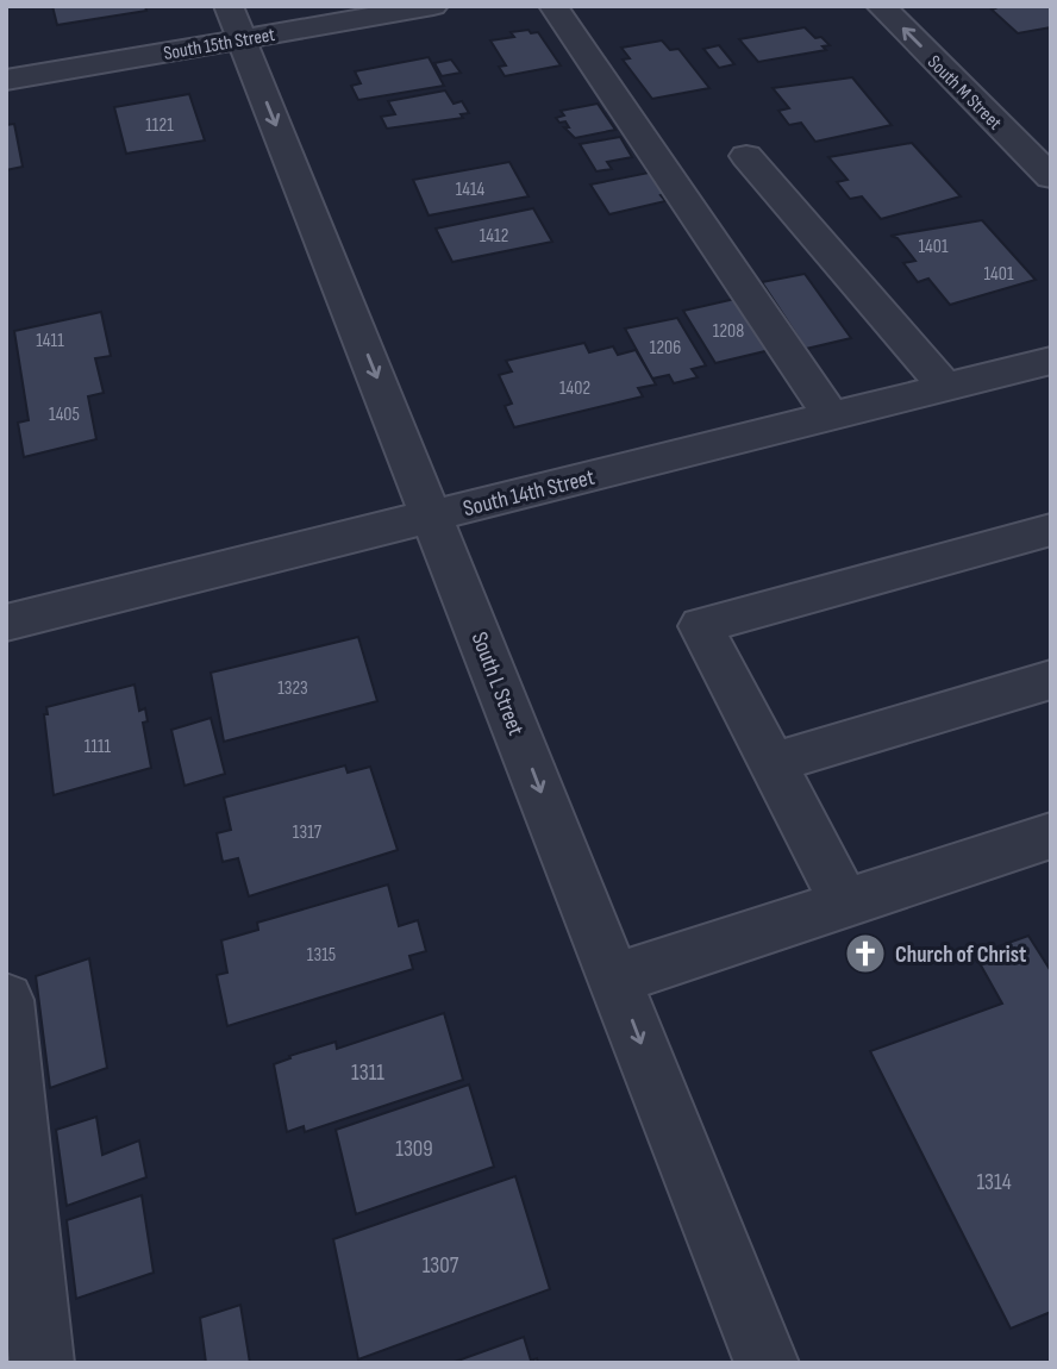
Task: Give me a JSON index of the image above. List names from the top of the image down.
{
  "streets": {
    "street": [
      "South 15th Street",
      "South M Street",
      "South 14th Street",
      "South L Street"
    ]
  },
  "crossings": [
    ["South 15th Street", "South L Street"],
    ["South 14th Street", "South L Street"]
  ],
  "places": {
    "church": ["Church of Christ"]
  },
  "house_numbers": [
    "1121",
    "1414",
    "1412",
    "1401",
    "1401",
    "1208",
    "1411",
    "1206",
    "1402",
    "1405",
    "1323",
    "1111",
    "1317",
    "1315",
    "1311",
    "1309",
    "1314",
    "1307"
  ]
}
